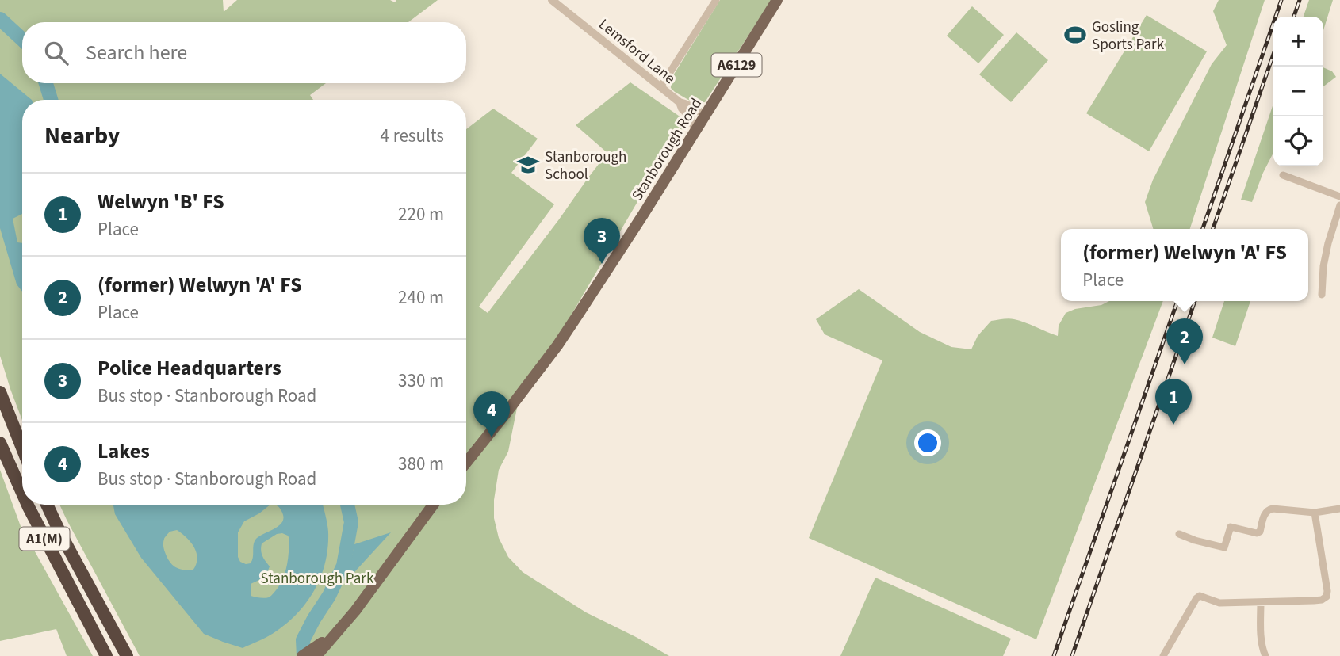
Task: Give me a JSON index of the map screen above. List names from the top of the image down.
{
  "streets": {
    "highway": ["A1(M)"],
    "main road": ["A6129", "Stanborough Road"],
    "street": ["Lemsford Lane"]
  },
  "crossings": [
    ["Lemsford Lane", "Stanborough Road"]
  ],
  "parks": ["Stanborough Park"],
  "places": {
    "sports": ["Gosling Sports Park"],
    "school or university": ["Stanborough School"]
  },
  "page": {
    "map_buttons": ["+", "−"],
    "search": "Search here",
    "heading": ["Nearby", "4 results"],
    "list": [
      {
        "mark": "1",
        "name": "Welwyn 'B' FS",
        "note": "Place",
        "value": "220 m"
      },
      {
        "mark": "2",
        "name": "(former) Welwyn 'A' FS",
        "note": "Place",
        "value": "240 m"
      },
      {
        "mark": "3",
        "name": "Police Headquarters",
        "note": "Bus stop · Stanborough Road",
        "value": "330 m"
      },
      {
        "mark": "4",
        "name": "Lakes",
        "note": "Bus stop · Stanborough Road",
        "value": "380 m"
      }
    ],
    "pins": [
      "3",
      "2",
      "1",
      "4"
    ],
    "popup": ["(former) Welwyn 'A' FS", "Place"]
  }
}
